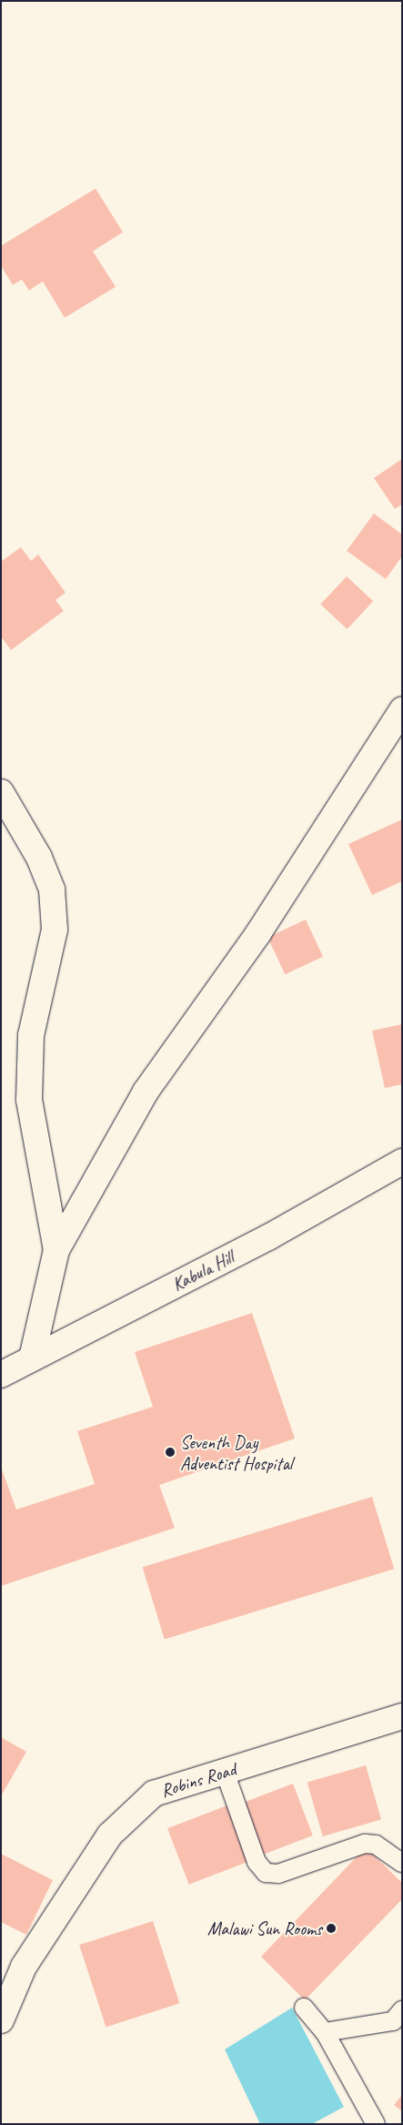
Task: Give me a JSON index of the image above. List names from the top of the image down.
{
  "streets": {
    "street": ["Kabula Hill", "Robins Road"]
  },
  "places": ["Seventh Day Adventist Hospital", "Malawi Sun Rooms"]
}
